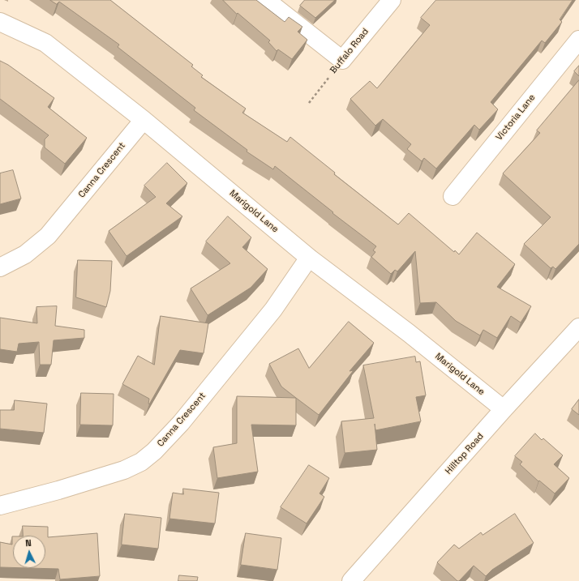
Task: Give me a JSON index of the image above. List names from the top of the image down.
{
  "streets": {
    "street": [
      "Buffalo Road",
      "Victoria Lane",
      "Canna Crescent",
      "Marigold Lane",
      "Hilltop Road"
    ]
  },
  "crossings": [
    ["Canna Crescent", "Marigold Lane"],
    ["Marigold Lane", "Hilltop Road"]
  ],
  "north": "top"
}
